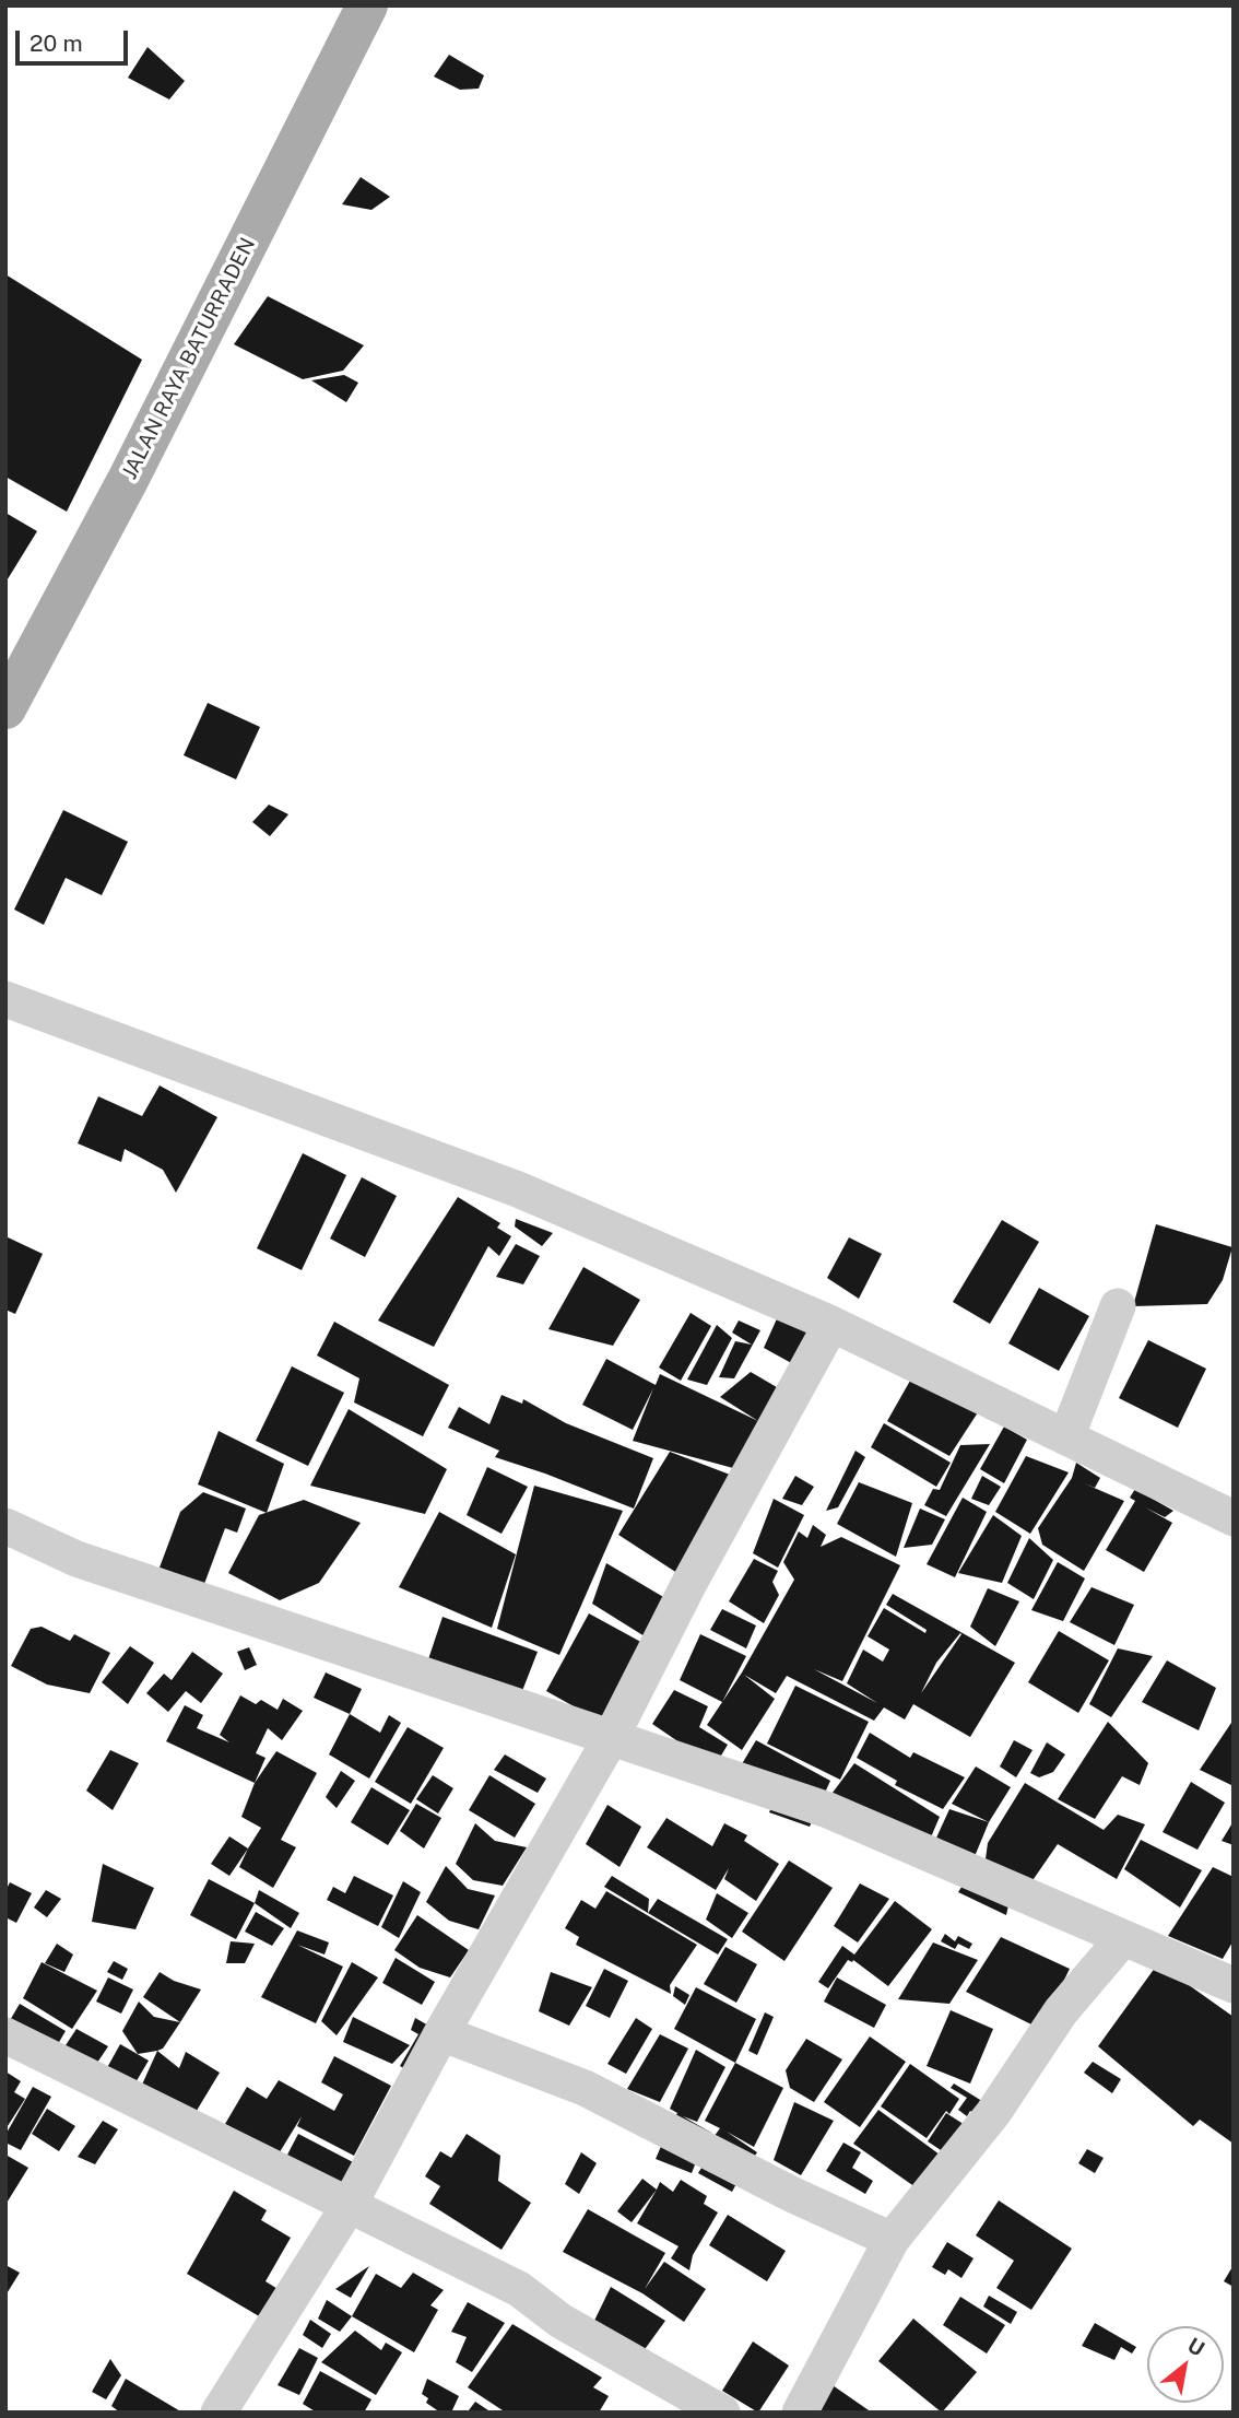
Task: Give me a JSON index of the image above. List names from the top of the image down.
{
  "streets": {
    "main road": ["JALAN RAYA BATURRADEN"]
  },
  "scale_bar": "20 m",
  "north": "top right"
}
